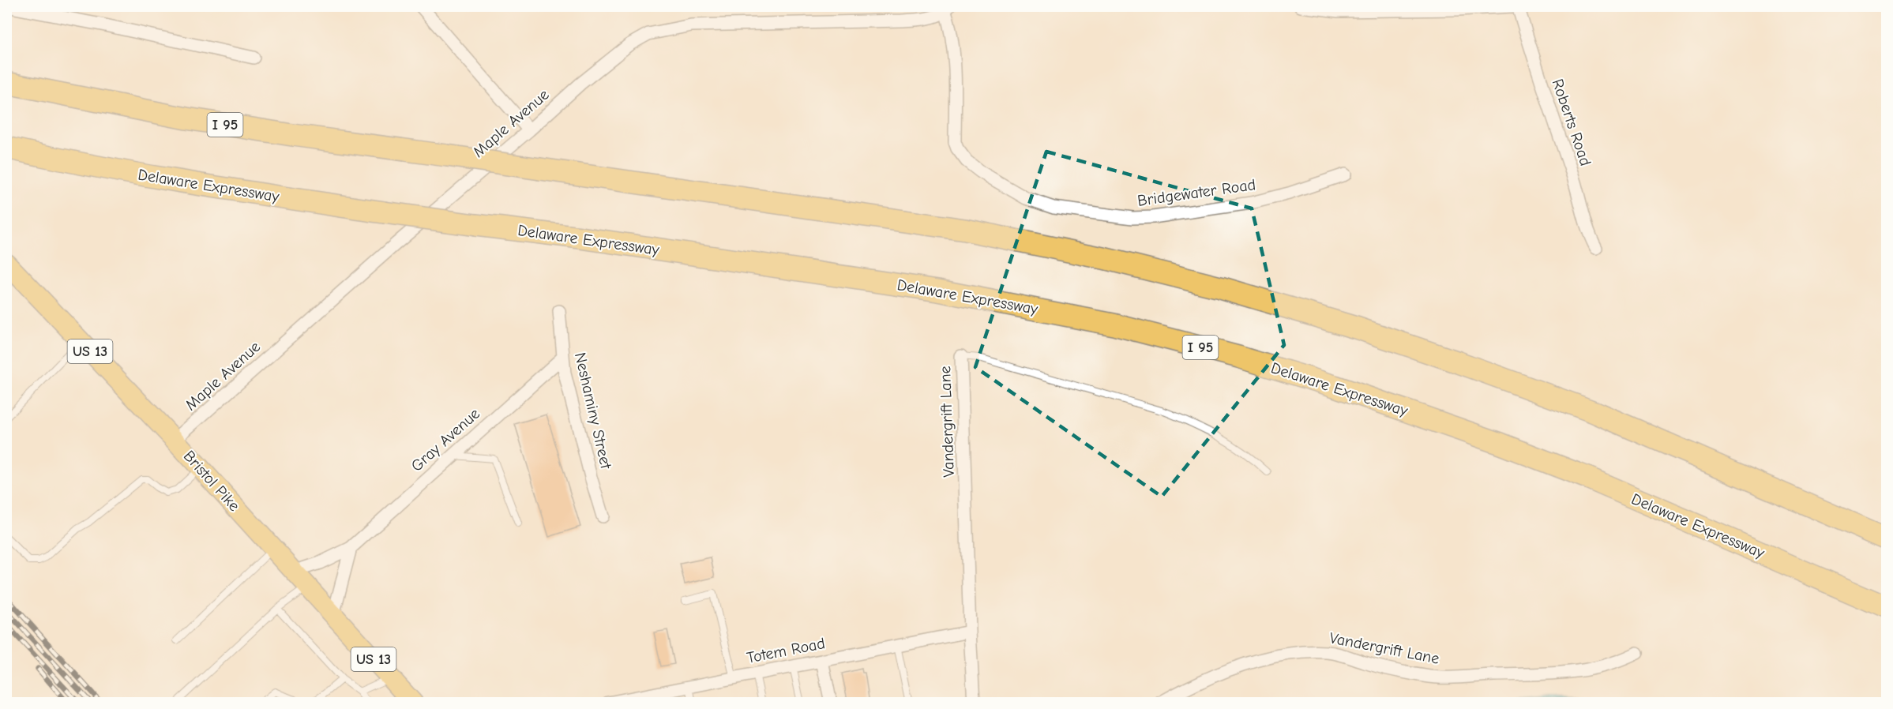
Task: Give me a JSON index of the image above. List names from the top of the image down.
{
  "streets": {
    "highway": ["I 95", "Delaware Expressway"],
    "main road": ["US 13", "Bristol Pike"],
    "street": [
      "Roberts Road",
      "Maple Avenue",
      "Bridgewater Road",
      "Neshaminy Street",
      "Vandergrift Lane",
      "Gray Avenue",
      "Totem Road"
    ]
  },
  "crossings": [
    ["Maple Avenue", "Bridgewater Road"],
    ["Maple Avenue", "Bristol Pike"],
    ["Neshaminy Street", "Gray Avenue"],
    ["Vandergrift Lane", "Totem Road"],
    ["Gray Avenue", "Bristol Pike"]
  ]
}
